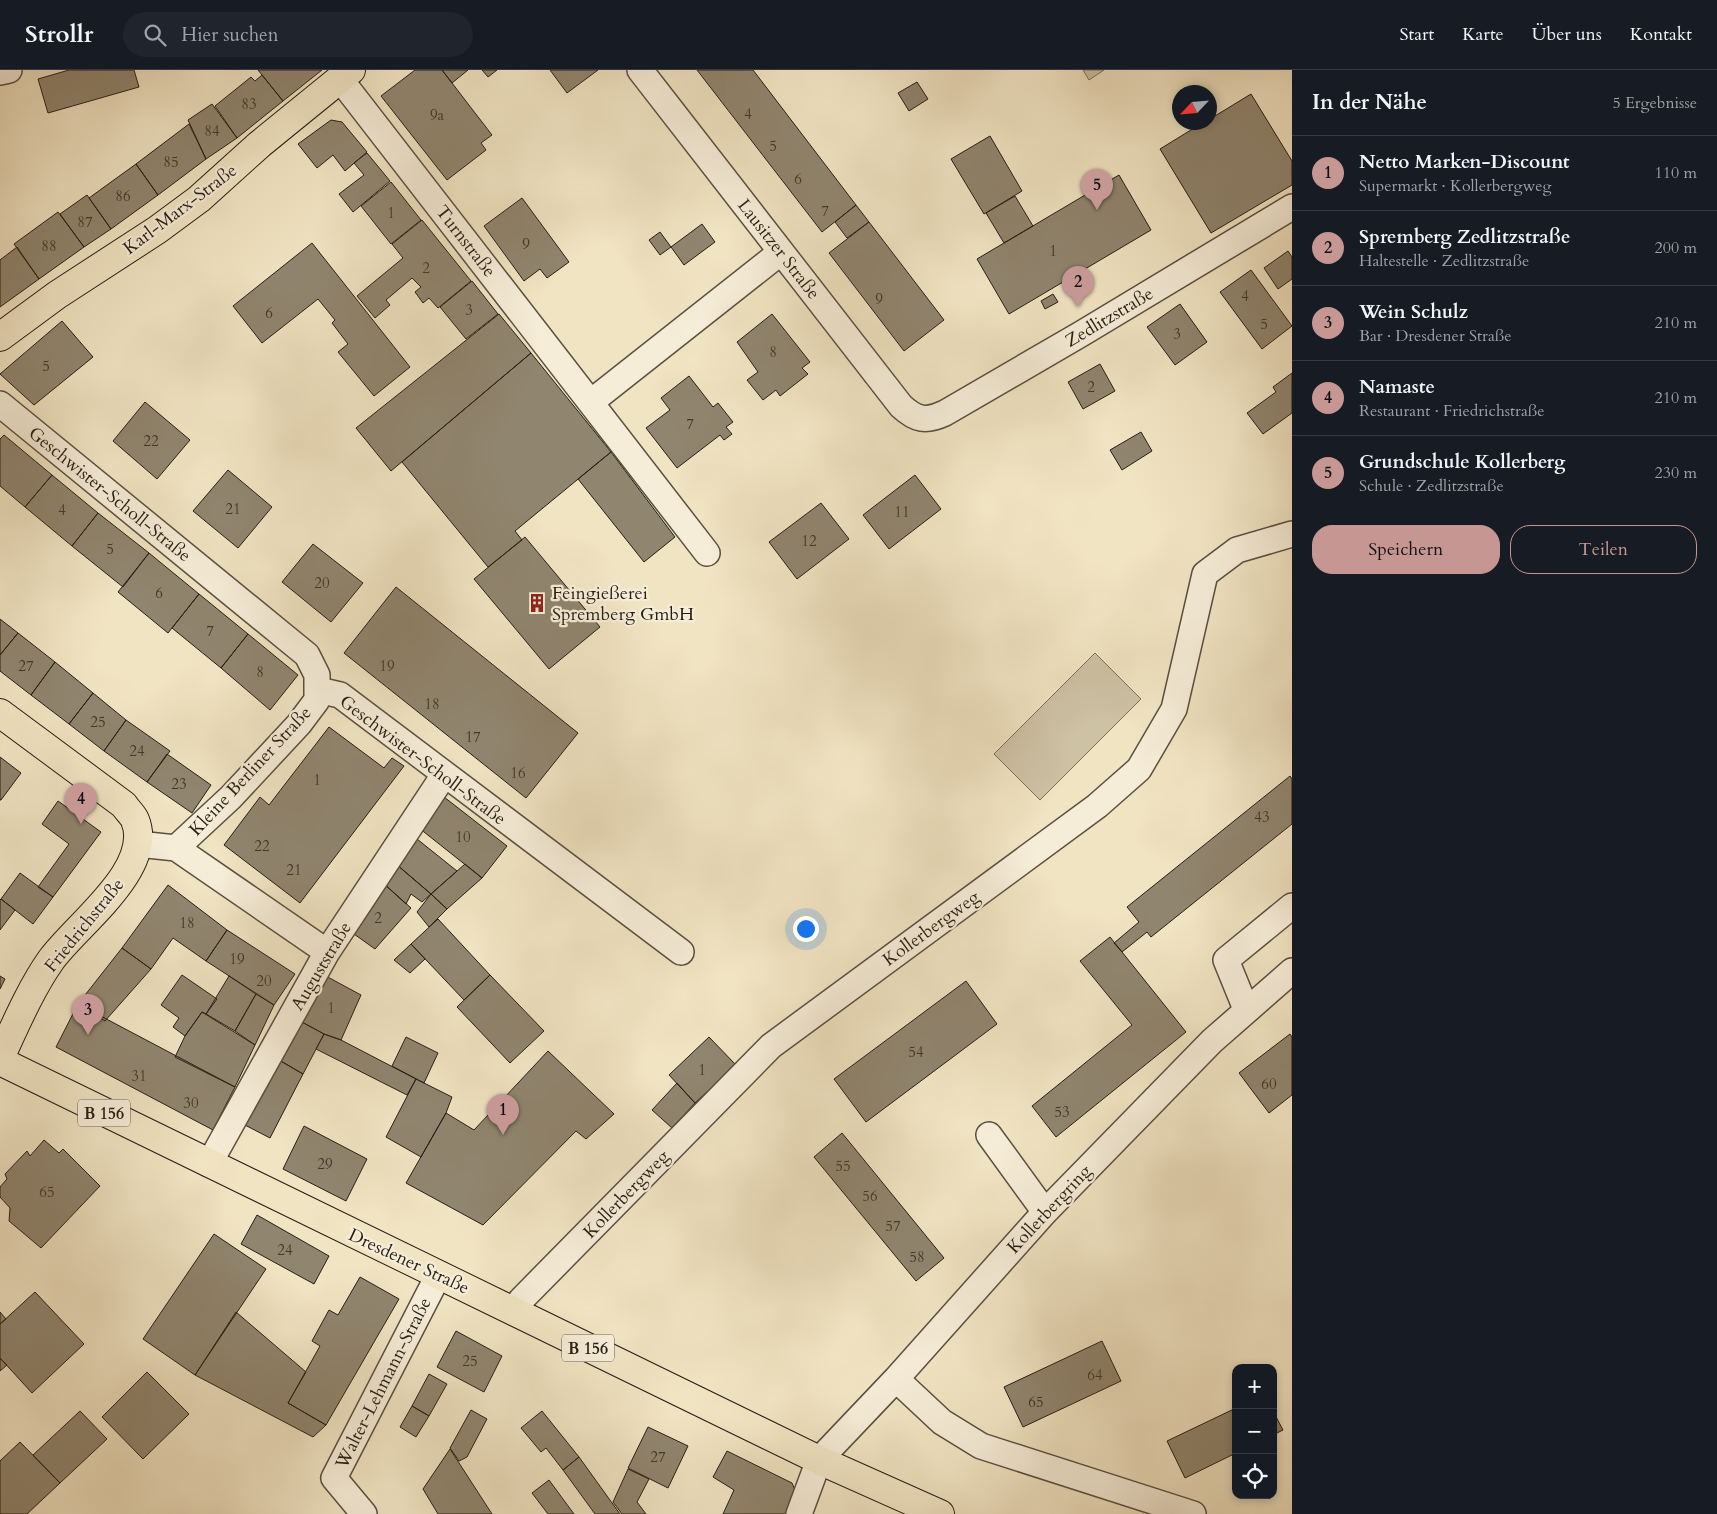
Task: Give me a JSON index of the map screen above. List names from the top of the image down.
{
  "streets": {
    "main road": [
      "Karl-Marx-Straße",
      "Friedrichstraße",
      "B 156",
      "Dresdener Straße"
    ],
    "street": [
      "Turnstraße",
      "Lausitzer Straße",
      "Zedlitzstraße",
      "Geschwister-Scholl-Straße",
      "Kleine Berliner Straße",
      "Kollerbergweg",
      "Auguststraße",
      "Kollerbergring",
      "Walter-Lehmann-Straße"
    ]
  },
  "crossings": [
    ["Karl-Marx-Straße", "Turnstraße"],
    ["Lausitzer Straße", "Zedlitzstraße"],
    ["Geschwister-Scholl-Straße", "Kleine Berliner Straße"],
    ["Geschwister-Scholl-Straße", "Auguststraße"],
    ["Friedrichstraße", "Dresdener Straße"],
    ["Kollerbergweg", "Dresdener Straße"],
    ["Auguststraße", "Dresdener Straße"],
    ["B 156", "Kollerbergring"],
    ["B 156", "Dresdener Straße"],
    ["Kollerbergring", "Dresdener Straße"],
    ["Dresdener Straße", "Walter-Lehmann-Straße"]
  ],
  "places": {
    "building": ["Feingießerei Spremberg GmbH"]
  },
  "house_numbers": [
    "83",
    "4",
    "9a",
    "84",
    "5",
    "85",
    "6",
    "86",
    "7",
    "1",
    "87",
    "9",
    "88",
    "1",
    "2",
    "4",
    "9",
    "3",
    "6",
    "5",
    "3",
    "8",
    "5",
    "2",
    "7",
    "22",
    "21",
    "4",
    "11",
    "12",
    "5",
    "20",
    "6",
    "7",
    "27",
    "19",
    "8",
    "18",
    "25",
    "17",
    "24",
    "16",
    "1",
    "23",
    "43",
    "10",
    "22",
    "21",
    "2",
    "18",
    "19",
    "20",
    "1",
    "54",
    "1",
    "31",
    "60",
    "30",
    "53",
    "29",
    "55",
    "65",
    "56",
    "57",
    "24",
    "58",
    "25",
    "64",
    "65",
    "27"
  ],
  "north": "bottom left",
  "page": {
    "header": "Strollr",
    "search": "Hier suchen",
    "nav": [
      "Start",
      "Karte",
      "Über uns",
      "Kontakt"
    ],
    "heading": ["In der Nähe", "5 Ergebnisse"],
    "list": [
      {
        "mark": "1",
        "name": "Netto Marken-Discount",
        "note": "Supermarkt · Kollerbergweg",
        "value": "110 m"
      },
      {
        "mark": "2",
        "name": "Spremberg Zedlitzstraße",
        "note": "Haltestelle · Zedlitzstraße",
        "value": "200 m"
      },
      {
        "mark": "3",
        "name": "Wein Schulz",
        "note": "Bar · Dresdener Straße",
        "value": "210 m"
      },
      {
        "mark": "4",
        "name": "Namaste",
        "note": "Restaurant · Friedrichstraße",
        "value": "210 m"
      },
      {
        "mark": "5",
        "name": "Grundschule Kollerberg",
        "note": "Schule · Zedlitzstraße",
        "value": "230 m"
      }
    ],
    "pins": [
      "5",
      "2",
      "4",
      "3",
      "1"
    ],
    "buttons": ["Speichern", "Teilen"],
    "map_buttons": ["+", "−"]
  }
}
